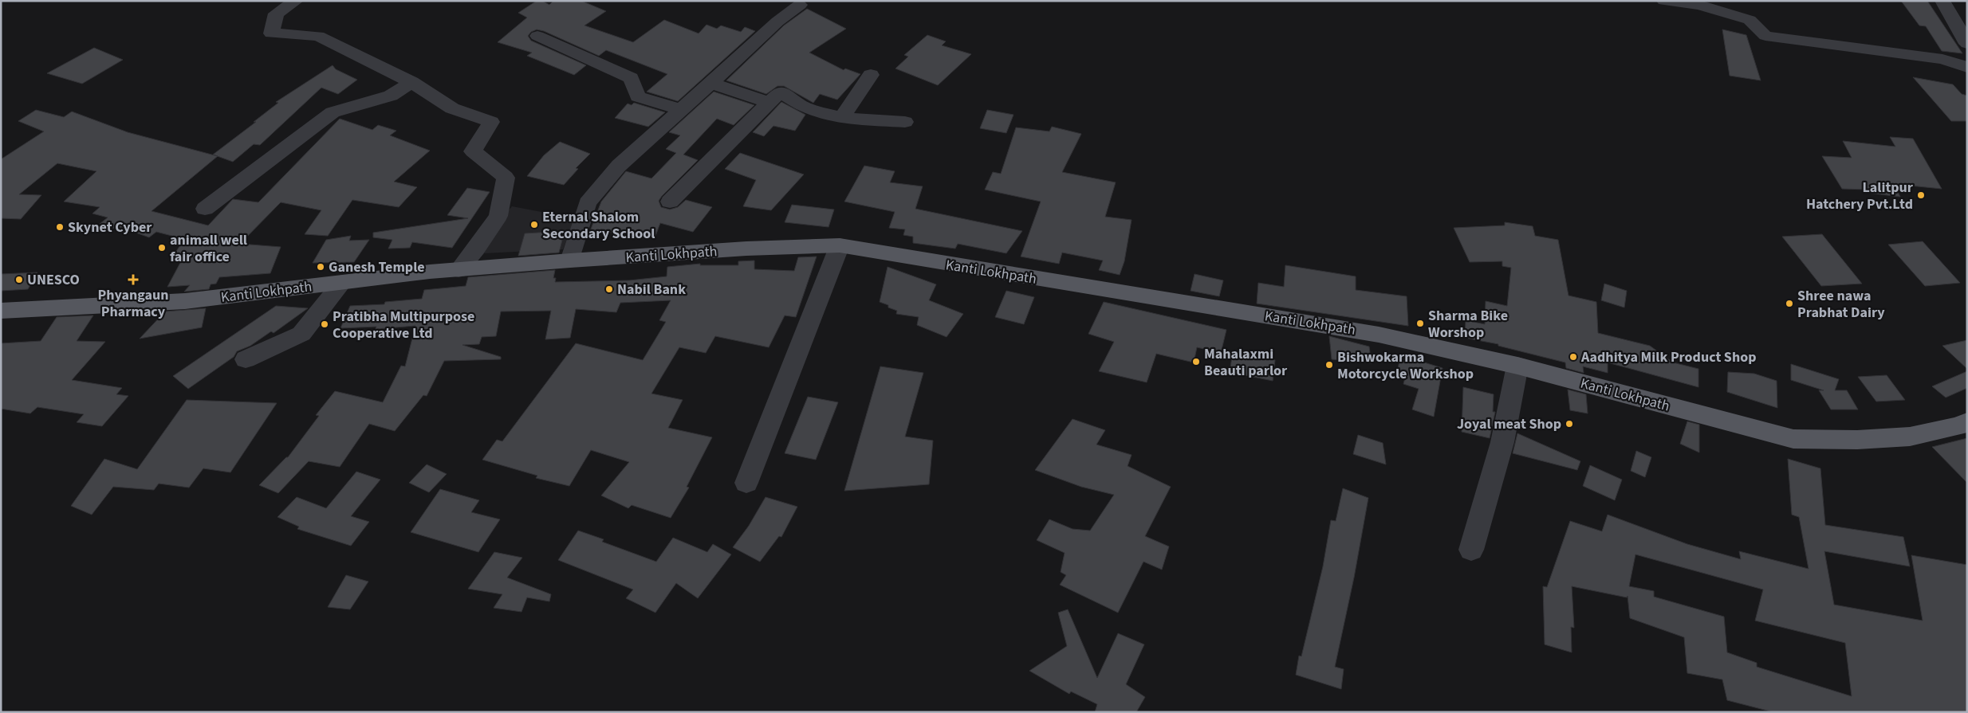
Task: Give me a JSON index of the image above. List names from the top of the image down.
{
  "streets": {
    "main road": ["Kanti Lokhpath"]
  },
  "places": {
    "other": [
      "Lalitpur Hatchery Pvt.Ltd",
      "Eternal Shalom Secondary School",
      "Skynet Cyber",
      "animall well fair office",
      "Ganesh Temple",
      "UNESCO",
      "Nabil Bank",
      "Shree nawa Prabhat Dairy",
      "Sharma Bike Worshop",
      "Pratibha Multipurpose Cooperative Ltd",
      "Aadhitya Milk Product Shop",
      "Mahalaxmi Beauti parlor",
      "Bishwokarma Motorcycle Workshop",
      "Joyal meat Shop"
    ],
    "health": ["Phyangaun Pharmacy"]
  }
}
